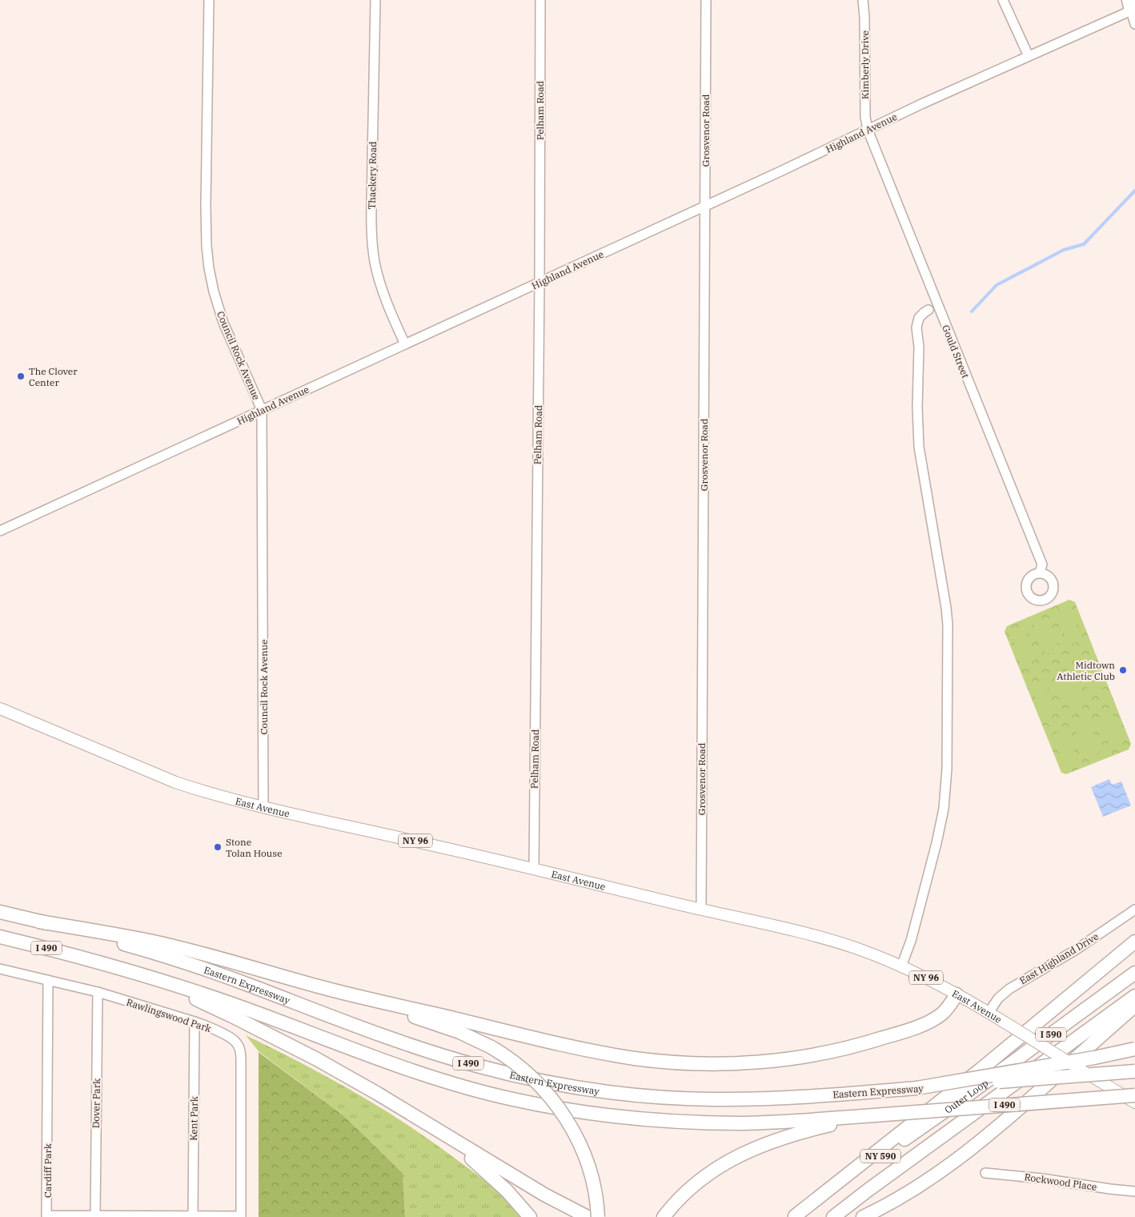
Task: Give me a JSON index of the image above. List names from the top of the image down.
{
  "streets": {
    "highway": [
      "I 490",
      "Eastern Expressway",
      "I 590",
      "Outer Loop",
      "NY 590"
    ],
    "main road": ["East Avenue", "NY 96"],
    "street": [
      "Kimberly Drive",
      "Pelham Road",
      "Grosvenor Road",
      "Highland Avenue",
      "Thackery Road",
      "Gould Street",
      "Council Rock Avenue",
      "East Highland Drive",
      "Rawlingswood Park",
      "Dover Park",
      "Kent Park",
      "Cardiff Park",
      "Rockwood Place"
    ]
  },
  "crossings": [
    ["Kimberly Drive", "Highland Avenue"],
    ["Kimberly Drive", "Gould Street"],
    ["Pelham Road", "Highland Avenue"],
    ["Pelham Road", "East Avenue"],
    ["Grosvenor Road", "Highland Avenue"],
    ["Grosvenor Road", "East Avenue"],
    ["Highland Avenue", "Thackery Road"],
    ["Highland Avenue", "Gould Street"],
    ["Highland Avenue", "Council Rock Avenue"],
    ["Council Rock Avenue", "East Avenue"],
    ["East Avenue", "East Highland Drive"],
    ["Rawlingswood Park", "Dover Park"],
    ["Rawlingswood Park", "Kent Park"],
    ["Rawlingswood Park", "Cardiff Park"],
    ["Dover Park", "Cardiff Park"],
    ["Kent Park", "Cardiff Park"]
  ],
  "places": ["The Clover Center", "Midtown Athletic Club", "Stone Tolan House"]
}
